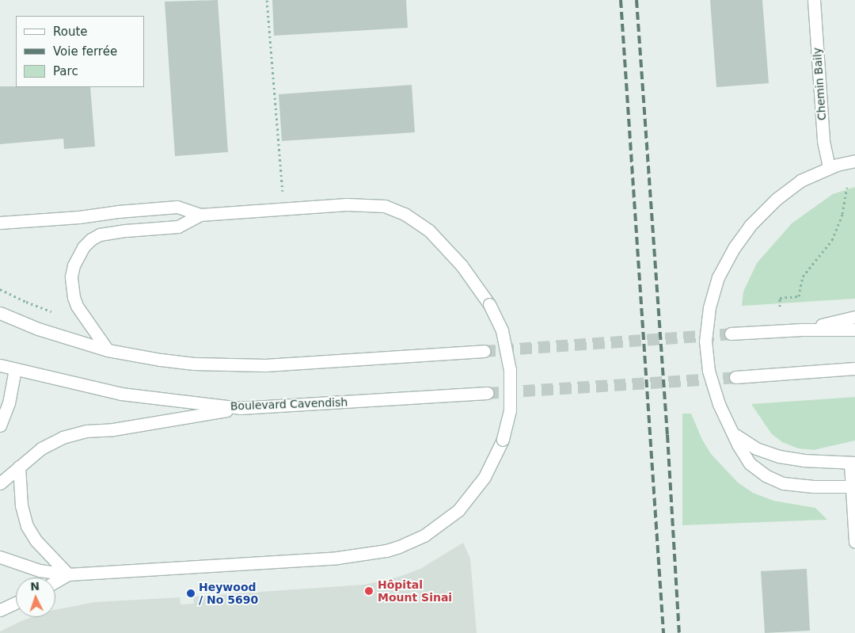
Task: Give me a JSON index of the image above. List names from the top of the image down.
{
  "streets": {
    "main road": ["Chemin Baily", "Boulevard Cavendish"]
  },
  "places": ["Hôpital Mount Sinai", "Heywood / No 5690"],
  "legend": ["Route", "Voie ferrée", "Parc"],
  "north": "top"
}
